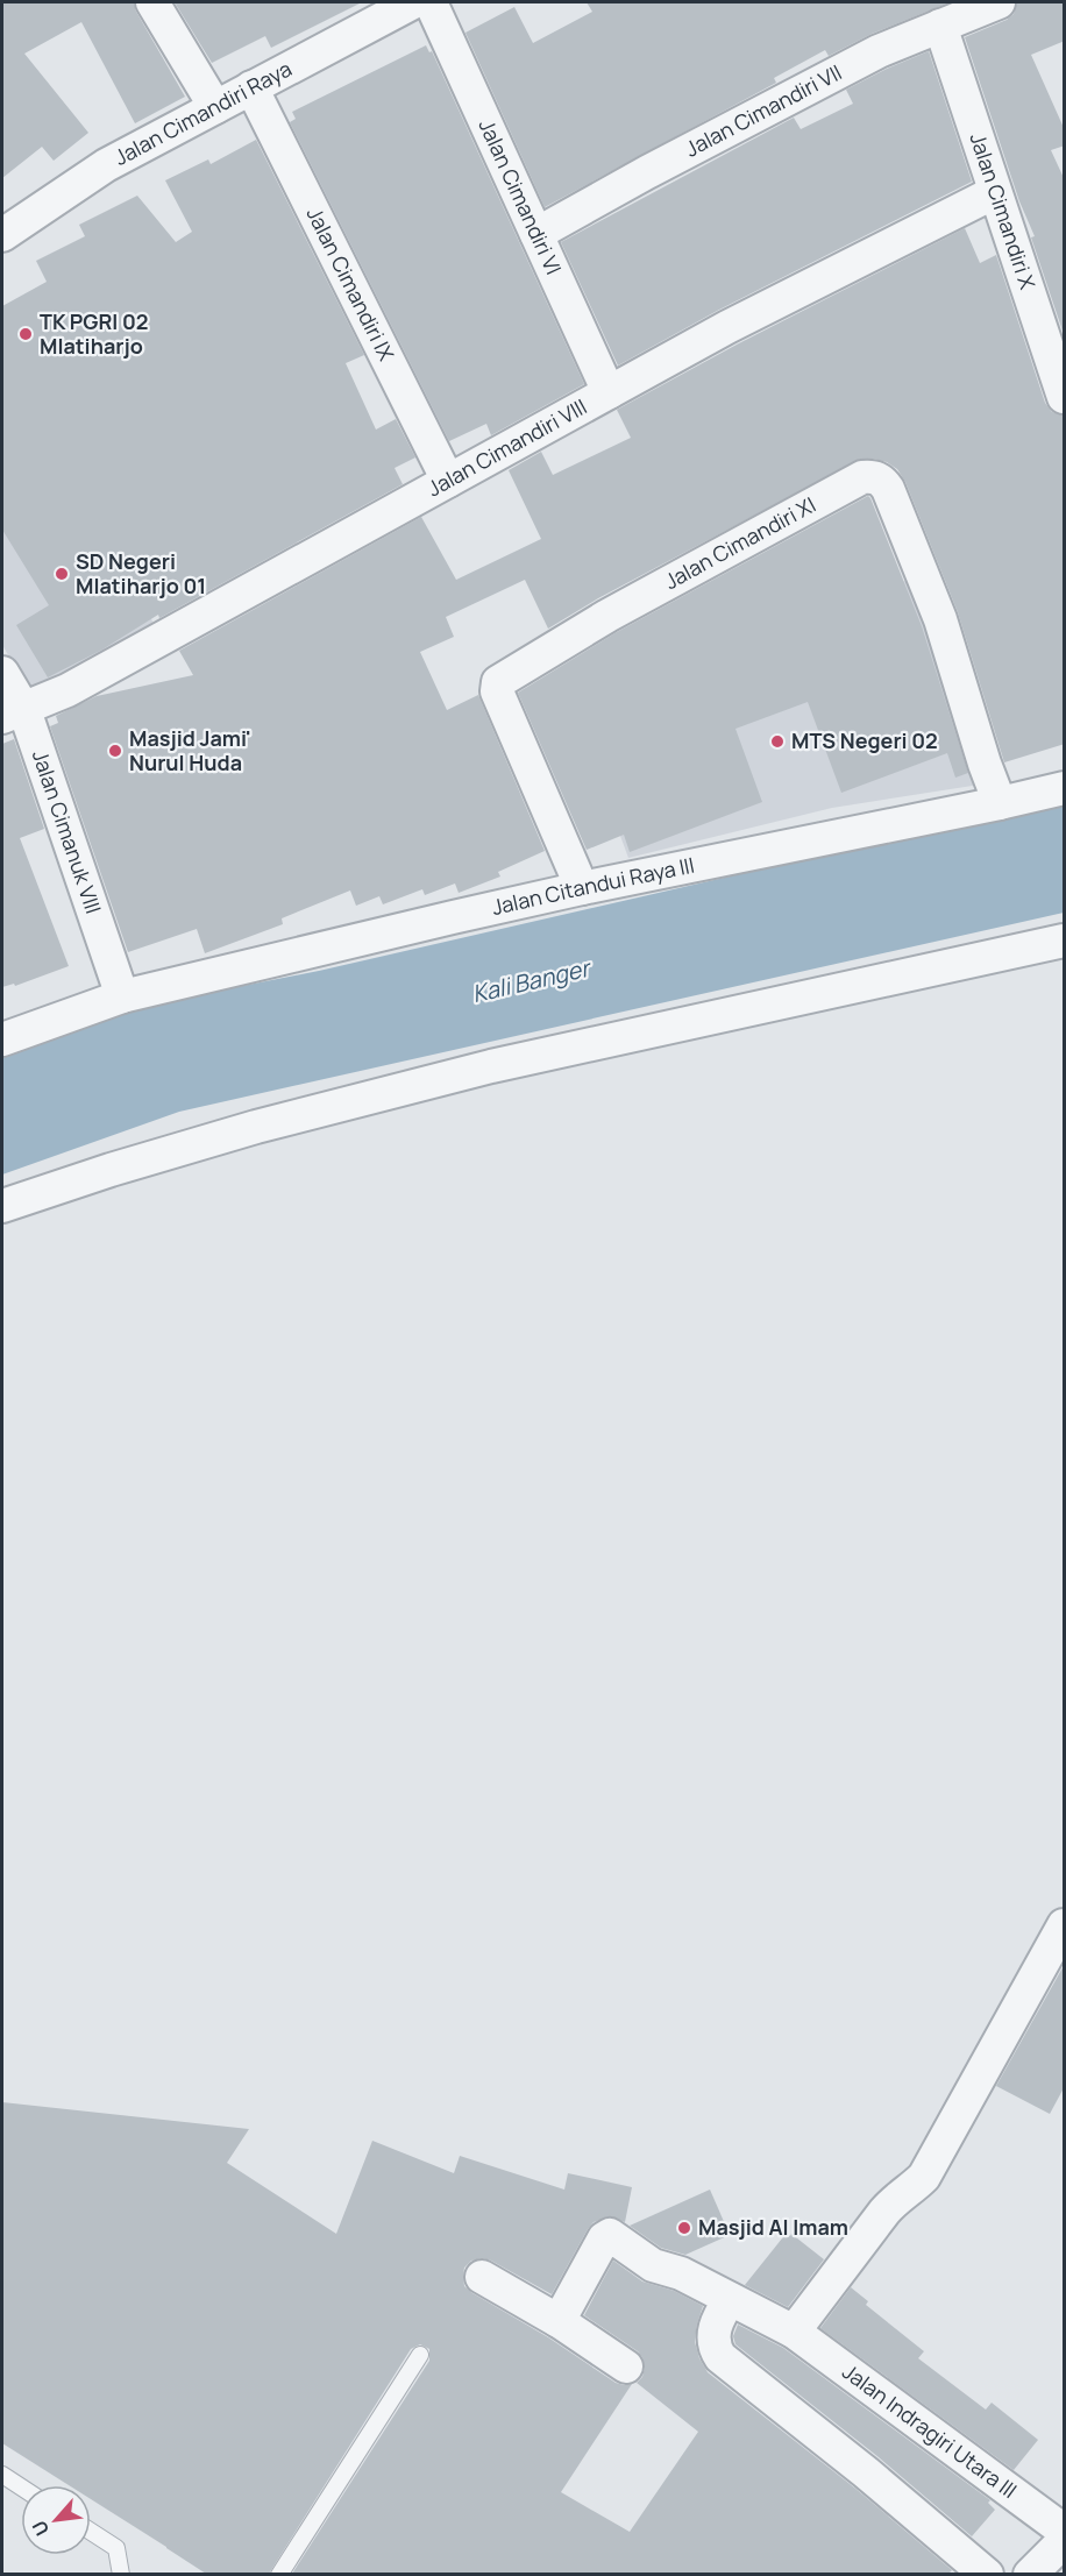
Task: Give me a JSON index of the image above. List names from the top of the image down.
{
  "streets": {
    "street": [
      "Jalan Cimandiri VII",
      "Jalan Cimandiri Raya",
      "Jalan Cimandiri VI",
      "Jalan Cimandiri X",
      "Jalan Cimandiri IX",
      "Jalan Cimandiri VIII",
      "Jalan Cimandiri XI",
      "Jalan Cimanuk VIII",
      "Jalan Citandui Raya III",
      "Jalan Indragiri Utara III"
    ]
  },
  "crossings": [
    ["Jalan Cimandiri VII", "Jalan Cimandiri VI"],
    ["Jalan Cimandiri VII", "Jalan Cimandiri X"],
    ["Jalan Cimandiri Raya", "Jalan Cimandiri IX"],
    ["Jalan Cimandiri VI", "Jalan Cimandiri VIII"],
    ["Jalan Cimandiri X", "Jalan Cimandiri VIII"],
    ["Jalan Cimandiri IX", "Jalan Cimandiri VIII"],
    ["Jalan Cimandiri VIII", "Jalan Cimanuk VIII"],
    ["Jalan Cimandiri XI", "Jalan Citandui Raya III"],
    ["Jalan Cimanuk VIII", "Jalan Citandui Raya III"]
  ],
  "water": ["Kali Banger"],
  "places": [
    "TK PGRI 02 Mlatiharjo",
    "SD Negeri Mlatiharjo 01",
    "MTS Negeri 02",
    "Masjid Jami' Nurul Huda",
    "Masjid Al Imam"
  ],
  "north": "bottom left"
}
